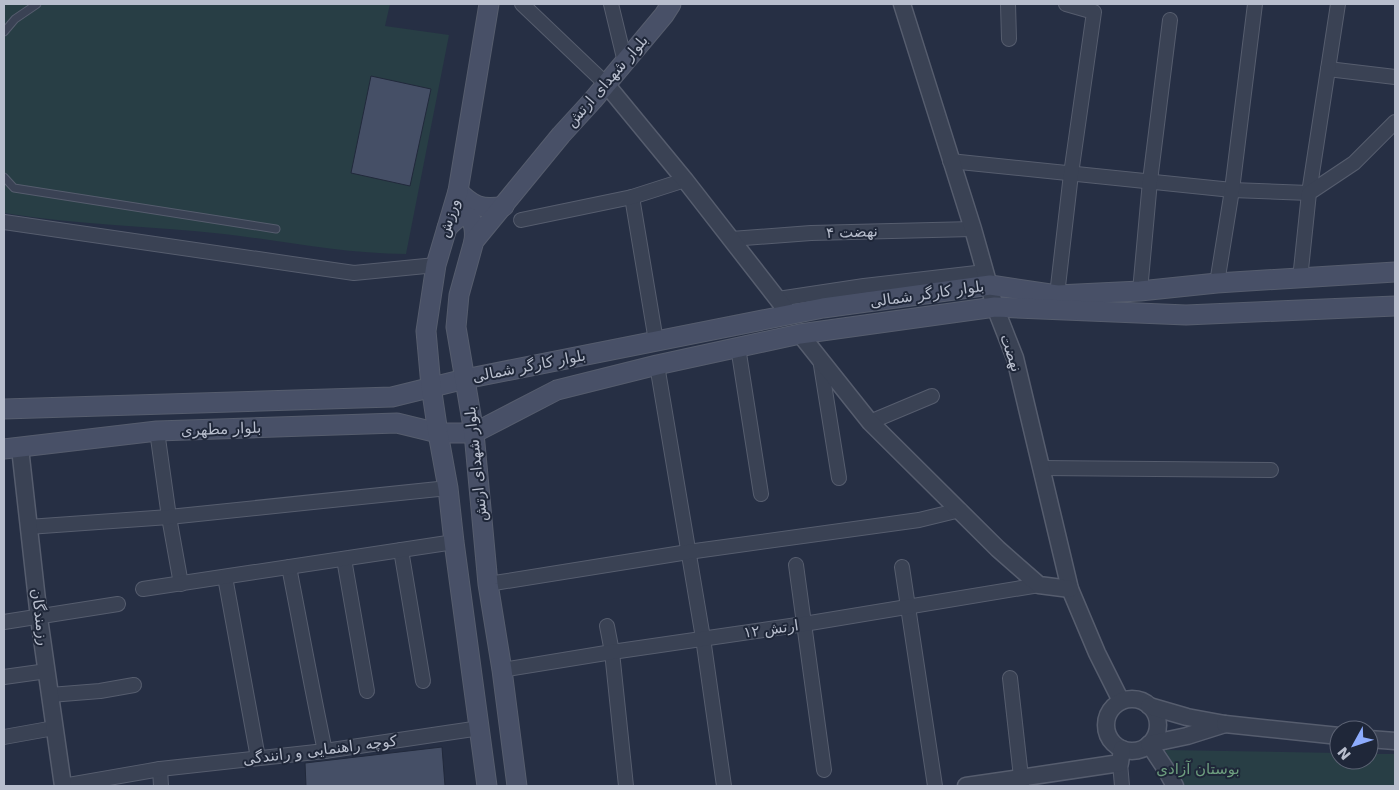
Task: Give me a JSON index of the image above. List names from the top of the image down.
{
  "streets": {
    "main road": [
      "بلوار شهدای ارتش",
      "ورزش",
      "بلوار کارگر شمالی",
      "بلوار مطهری"
    ],
    "street": [
      "نهضت ۴",
      "نهضت",
      "رزمندگان",
      "ارتش ۱۲",
      "کوچه راهنمایی و رانندگی"
    ]
  },
  "crossings": [
    ["بلوار شهدای ارتش", "ورزش"],
    ["بلوار شهدای ارتش", "بلوار کارگر شمالی"],
    ["بلوار شهدای ارتش", "بلوار مطهری"],
    ["بلوار شهدای ارتش", "ارتش ۱۲"],
    ["بلوار شهدای ارتش", "کوچه راهنمایی و رانندگی"],
    ["ورزش", "بلوار کارگر شمالی"],
    ["ورزش", "بلوار مطهری"],
    ["نهضت ۴", "نهضت"],
    ["بلوار کارگر شمالی", "نهضت"],
    ["بلوار کارگر شمالی", "بلوار مطهری"],
    ["بلوار مطهری", "رزمندگان"],
    ["رزمندگان", "کوچه راهنمایی و رانندگی"]
  ],
  "parks": ["بوستان آزادی"],
  "north": "bottom left"
}
